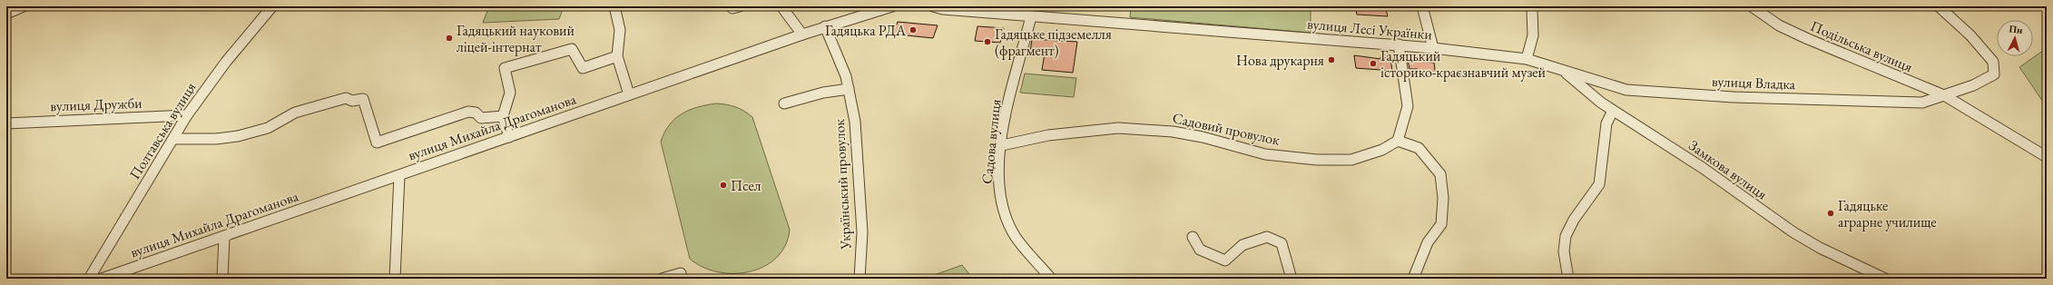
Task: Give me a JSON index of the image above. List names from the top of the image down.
{
  "streets": {
    "street": [
      "вулиця Лесі Українки",
      "Подільська вулиця",
      "вулиця Владка",
      "вулиця Дружби",
      "вулиця Михайла Драгоманова",
      "Садовий провулок",
      "Полтавська вулиця",
      "Садова вулиця",
      "Замкова вулиця",
      "Український провулок"
    ]
  },
  "crossings": [
    ["вулиця Лесі Українки", "вулиця Владка"],
    ["вулиця Лесі Українки", "Садова вулиця"],
    ["вулиця Лесі Українки", "Замкова вулиця"],
    ["Подільська вулиця", "вулиця Владка"],
    ["вулиця Владка", "Замкова вулиця"],
    ["вулиця Дружби", "Полтавська вулиця"],
    ["вулиця Михайла Драгоманова", "Український провулок"],
    ["Садовий провулок", "Садова вулиця"]
  ],
  "places": [
    "Гадяцька РДА",
    "Гадяцький науковий ліцей-інтернат",
    "Гадяцьке підземелля (фрагмент)",
    "Нова друкарня",
    "Гадяцький історико-краєзнавчий музей",
    "Псел",
    "Гадяцьке аграрне училище"
  ],
  "north": "top"
}
